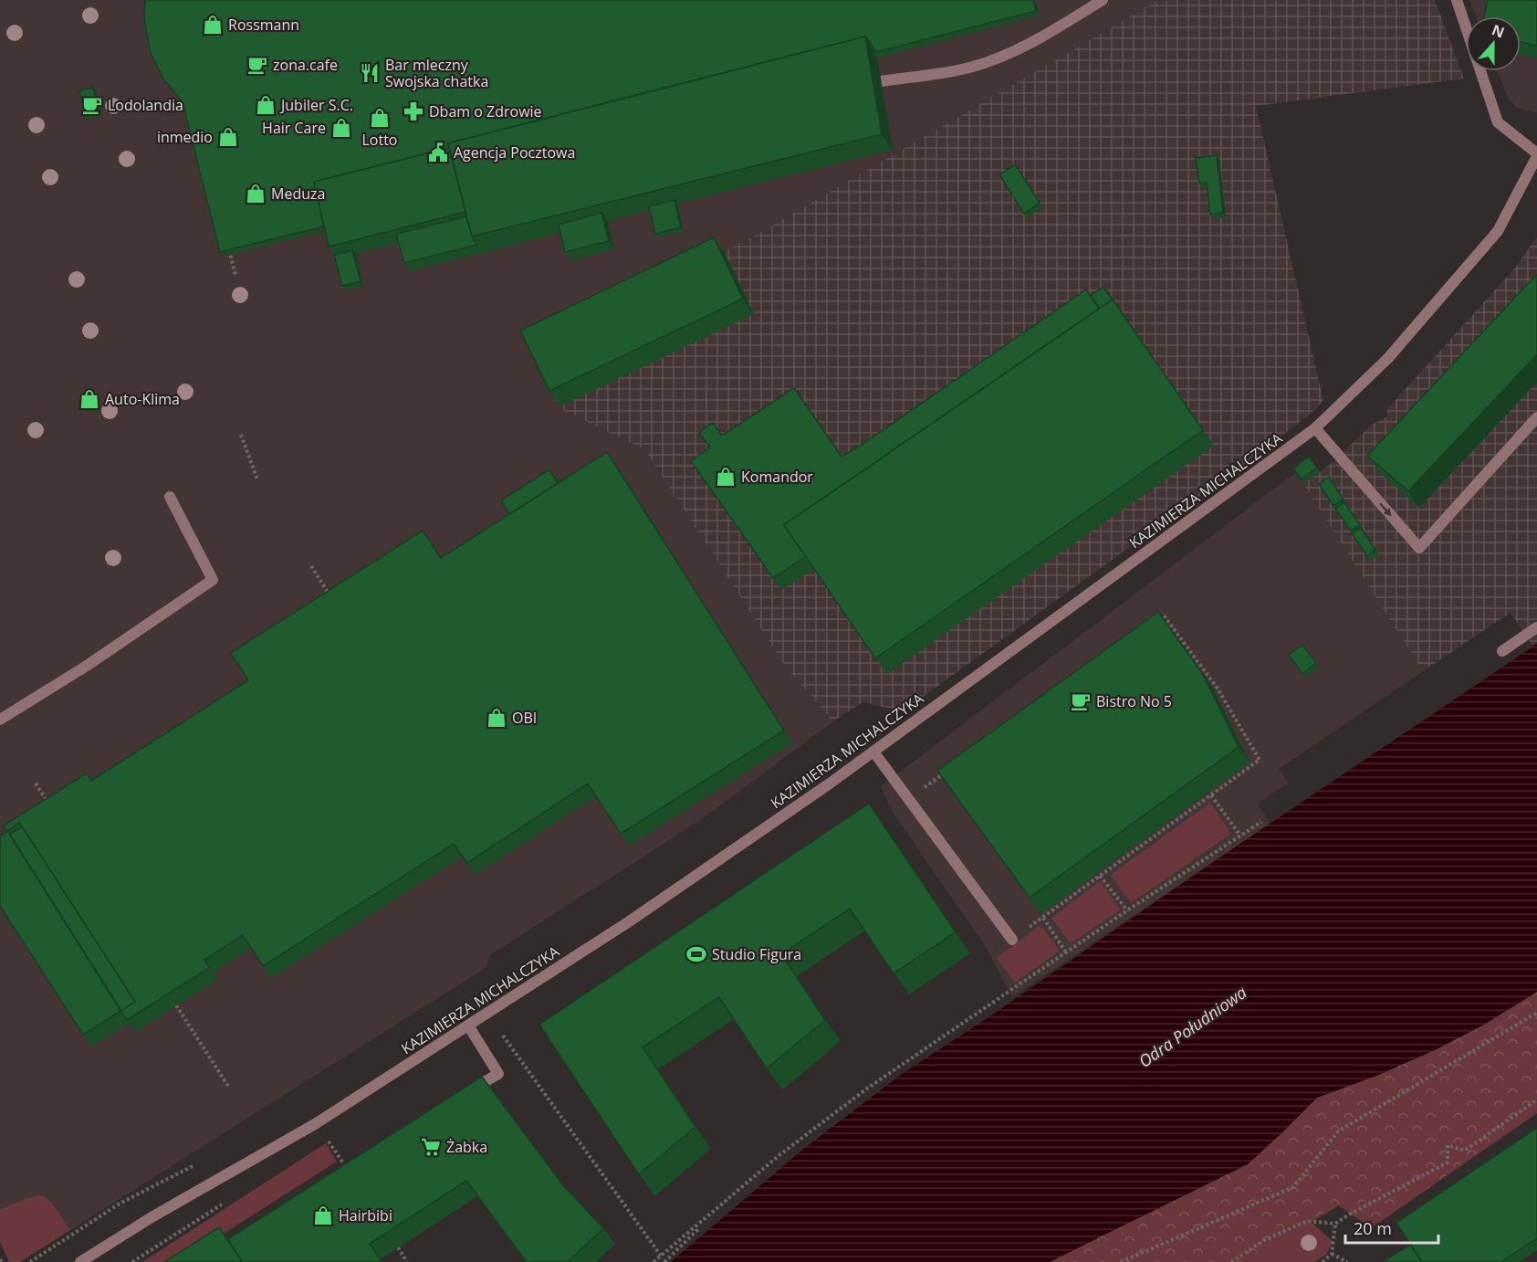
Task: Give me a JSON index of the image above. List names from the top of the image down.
{
  "streets": {
    "street": ["KAZIMIERZA MICHALCZYKA"]
  },
  "water": ["Odra Południowa"],
  "places": {
    "shop": [
      "Rossmann",
      "Jubiler S.C.",
      "Lotto",
      "Hair Care",
      "inmedio",
      "Meduza",
      "Auto-Klima",
      "Komandor",
      "OBI",
      "Hairbibi"
    ],
    "cafe": ["zona.cafe", "Lodolandia", "Bistro No 5"],
    "restaurant": ["Bar mleczny Swojska chatka"],
    "pharmacy": ["Dbam o Zdrowie"],
    "public building": ["Agencja Pocztowa"],
    "sports": ["Studio Figura"],
    "supermarket": ["Żabka"]
  },
  "scale_bar": "20 m",
  "north": "top"
}
